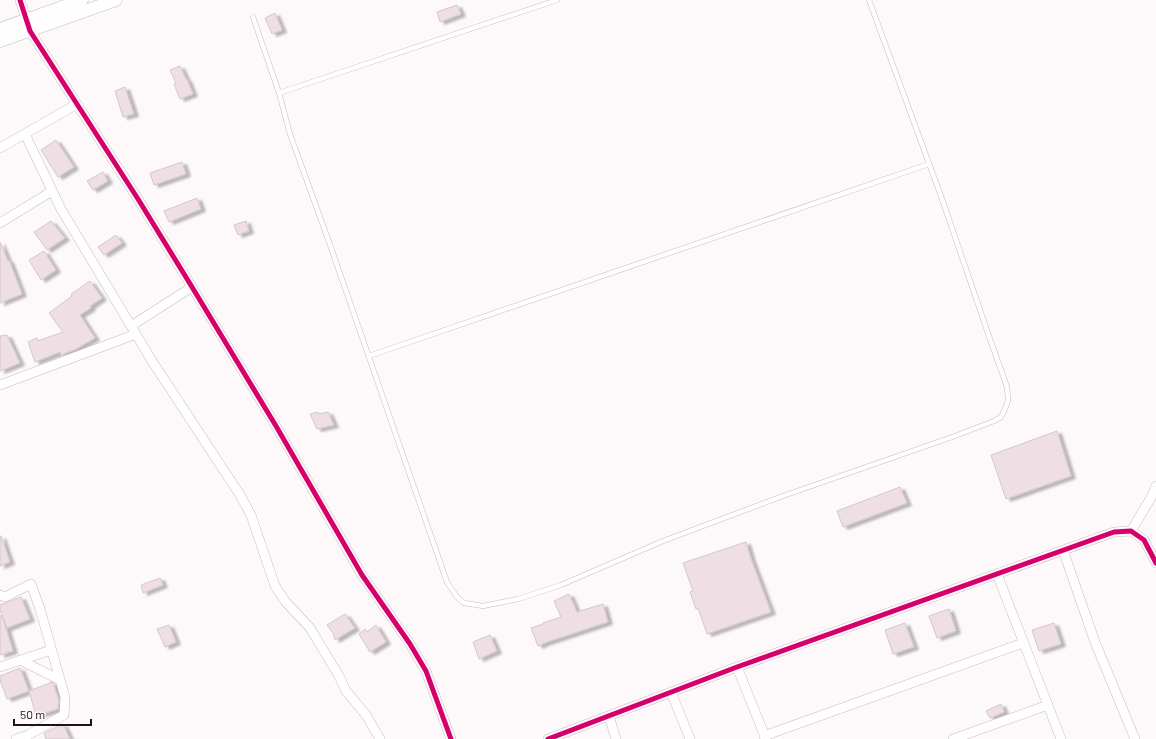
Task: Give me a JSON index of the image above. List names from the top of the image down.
{
  "scale_bar": "50 m"
}
